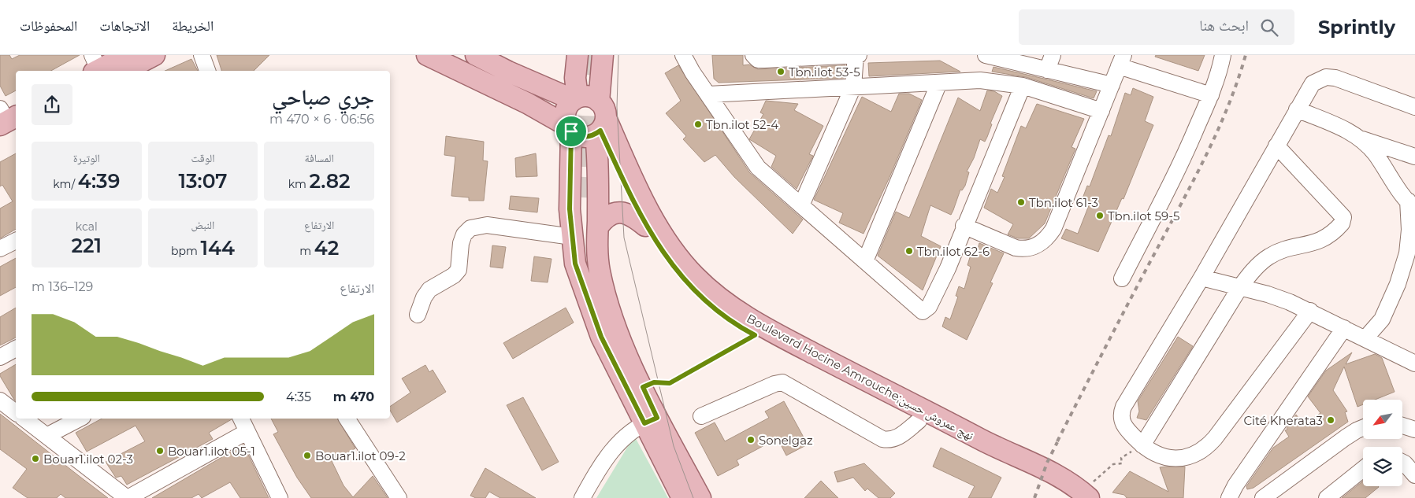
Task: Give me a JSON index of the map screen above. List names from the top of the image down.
{
  "streets": {
    "main road": ["Boulevard Hocine Amrouche;نهج عمروش حسين"]
  },
  "places": [
    "Tbn.ilot 53-5",
    "Tbn.ilot 52-4",
    "Tbn.ilot 61-3",
    "Tbn.ilot 59-5",
    "Tbn.ilot 62-6",
    "Cité Kherata3",
    "Sonelgaz",
    "Bouar1.ilot 05-1",
    "Bouar1.ilot 09-2",
    "Bouar1.ilot 02-3"
  ],
  "north": "bottom left",
  "page": {
    "header": "Sprintly",
    "search": "ابحث هنا",
    "nav": ["الخريطة", "الاتجاهات", "المحفوظات"],
    "heading": ["جري صباحي", "06:56 · 6 × 470 m"],
    "stats": [
      ["المسافة", "2.82 km"],
      ["الوقت", "13:07"],
      ["الوتيرة", "4:39 /km"],
      ["الارتفاع", "42 m"],
      ["النبض", "144 bpm"],
      ["kcal", "221"]
    ],
    "chart": ["الارتفاع", "129–136 m"],
    "list": [
      {
        "name": "470 m",
        "note": "4:35"
      }
    ]
  }
}
